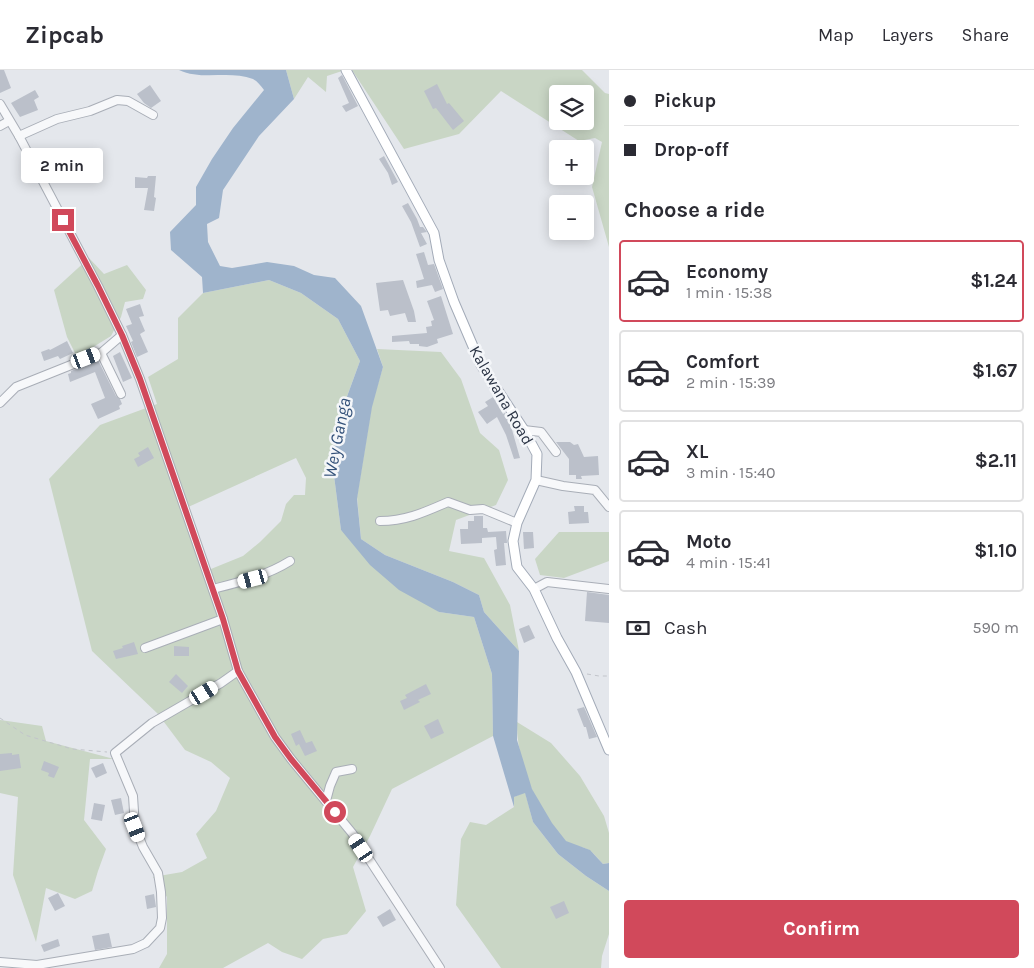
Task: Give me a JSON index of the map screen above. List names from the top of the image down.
{
  "streets": {
    "main road": ["Kalawana Road"]
  },
  "water": ["Wey Ganga"],
  "page": {
    "header": "Zipcab",
    "nav": ["Map", "Layers", "Share"],
    "banner": ["Pickup", "Drop-off"],
    "map_buttons": ["+", "−"],
    "bubble": "2 min",
    "heading": "Choose a ride",
    "list": [
      {
        "name": "Economy",
        "note": "1 min · 15:38",
        "value": "$1.24"
      },
      {
        "name": "Comfort",
        "note": "2 min · 15:39",
        "value": "$1.67"
      },
      {
        "name": "XL",
        "note": "3 min · 15:40",
        "value": "$2.11"
      },
      {
        "name": "Moto",
        "note": "4 min · 15:41",
        "value": "$1.10"
      }
    ],
    "pay": ["Cash", "590 m"],
    "buttons": "Confirm"
  }
}
